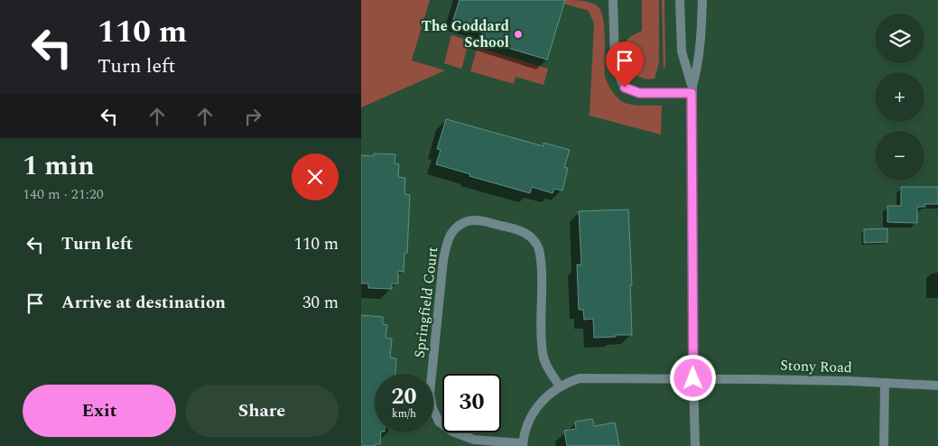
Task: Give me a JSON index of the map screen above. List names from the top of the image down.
{
  "streets": {
    "street": ["Springfield Court", "Stony Road"]
  },
  "crossings": [
    ["Springfield Court", "Stony Road"]
  ],
  "places": ["The Goddard School"],
  "page": {
    "turn": ["110 m", "Turn left"],
    "map_buttons": ["+", "−"],
    "heading": ["1 min", "140 m · 21:20"],
    "list": [
      {
        "name": "Turn left",
        "value": "110 m"
      },
      {
        "name": "Arrive at destination",
        "value": "30 m"
      }
    ],
    "speed": "20 km/h",
    "limit": "30",
    "buttons": ["Exit", "Share"]
  }
}
